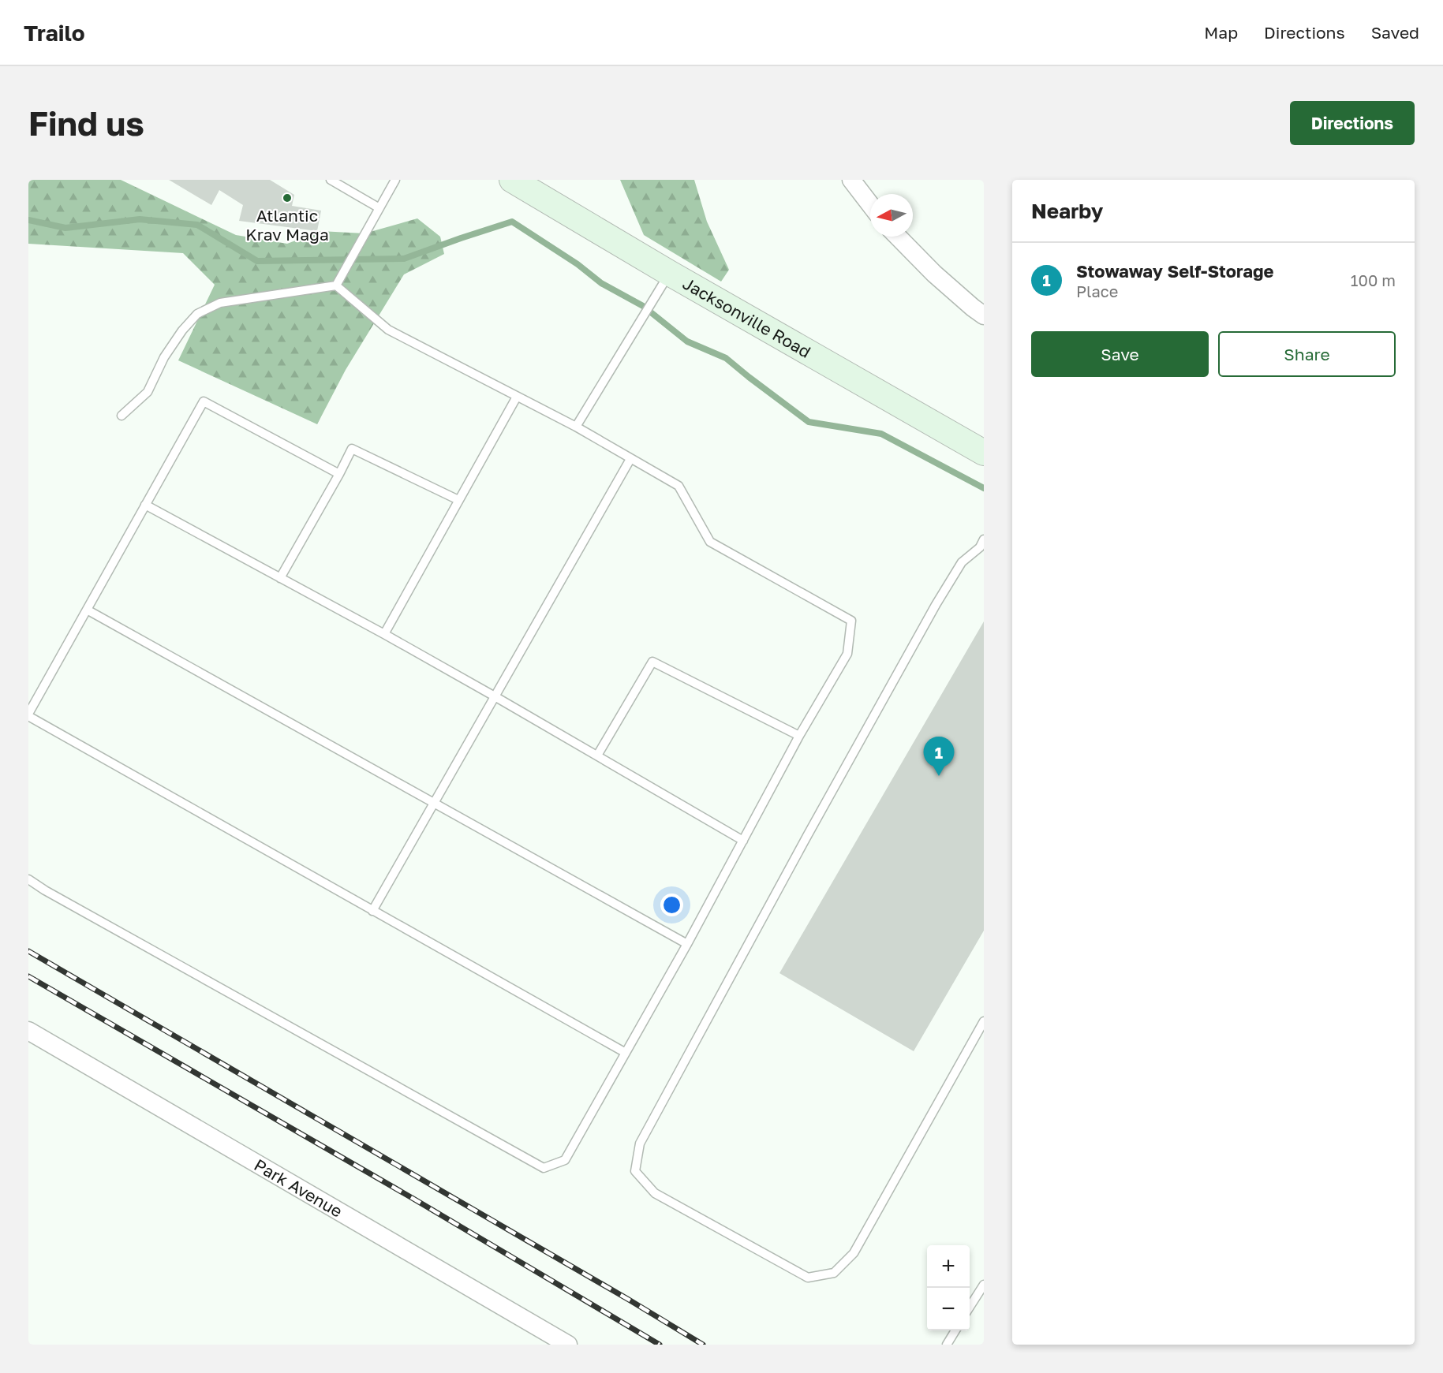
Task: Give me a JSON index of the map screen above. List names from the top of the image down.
{
  "streets": {
    "main road": ["Jacksonville Road"],
    "street": ["Park Avenue"]
  },
  "places": ["Atlantic Krav Maga"],
  "north": "left",
  "page": {
    "header": "Trailo",
    "nav": ["Map", "Directions", "Saved"],
    "buttons": [
      "Directions",
      ["Save", "Share"]
    ],
    "title": "Find us",
    "heading": "Nearby",
    "list": [
      {
        "mark": "1",
        "name": "Stowaway Self-Storage",
        "note": "Place",
        "value": "100 m"
      }
    ],
    "pins": "1",
    "map_buttons": ["+", "−"]
  }
}
